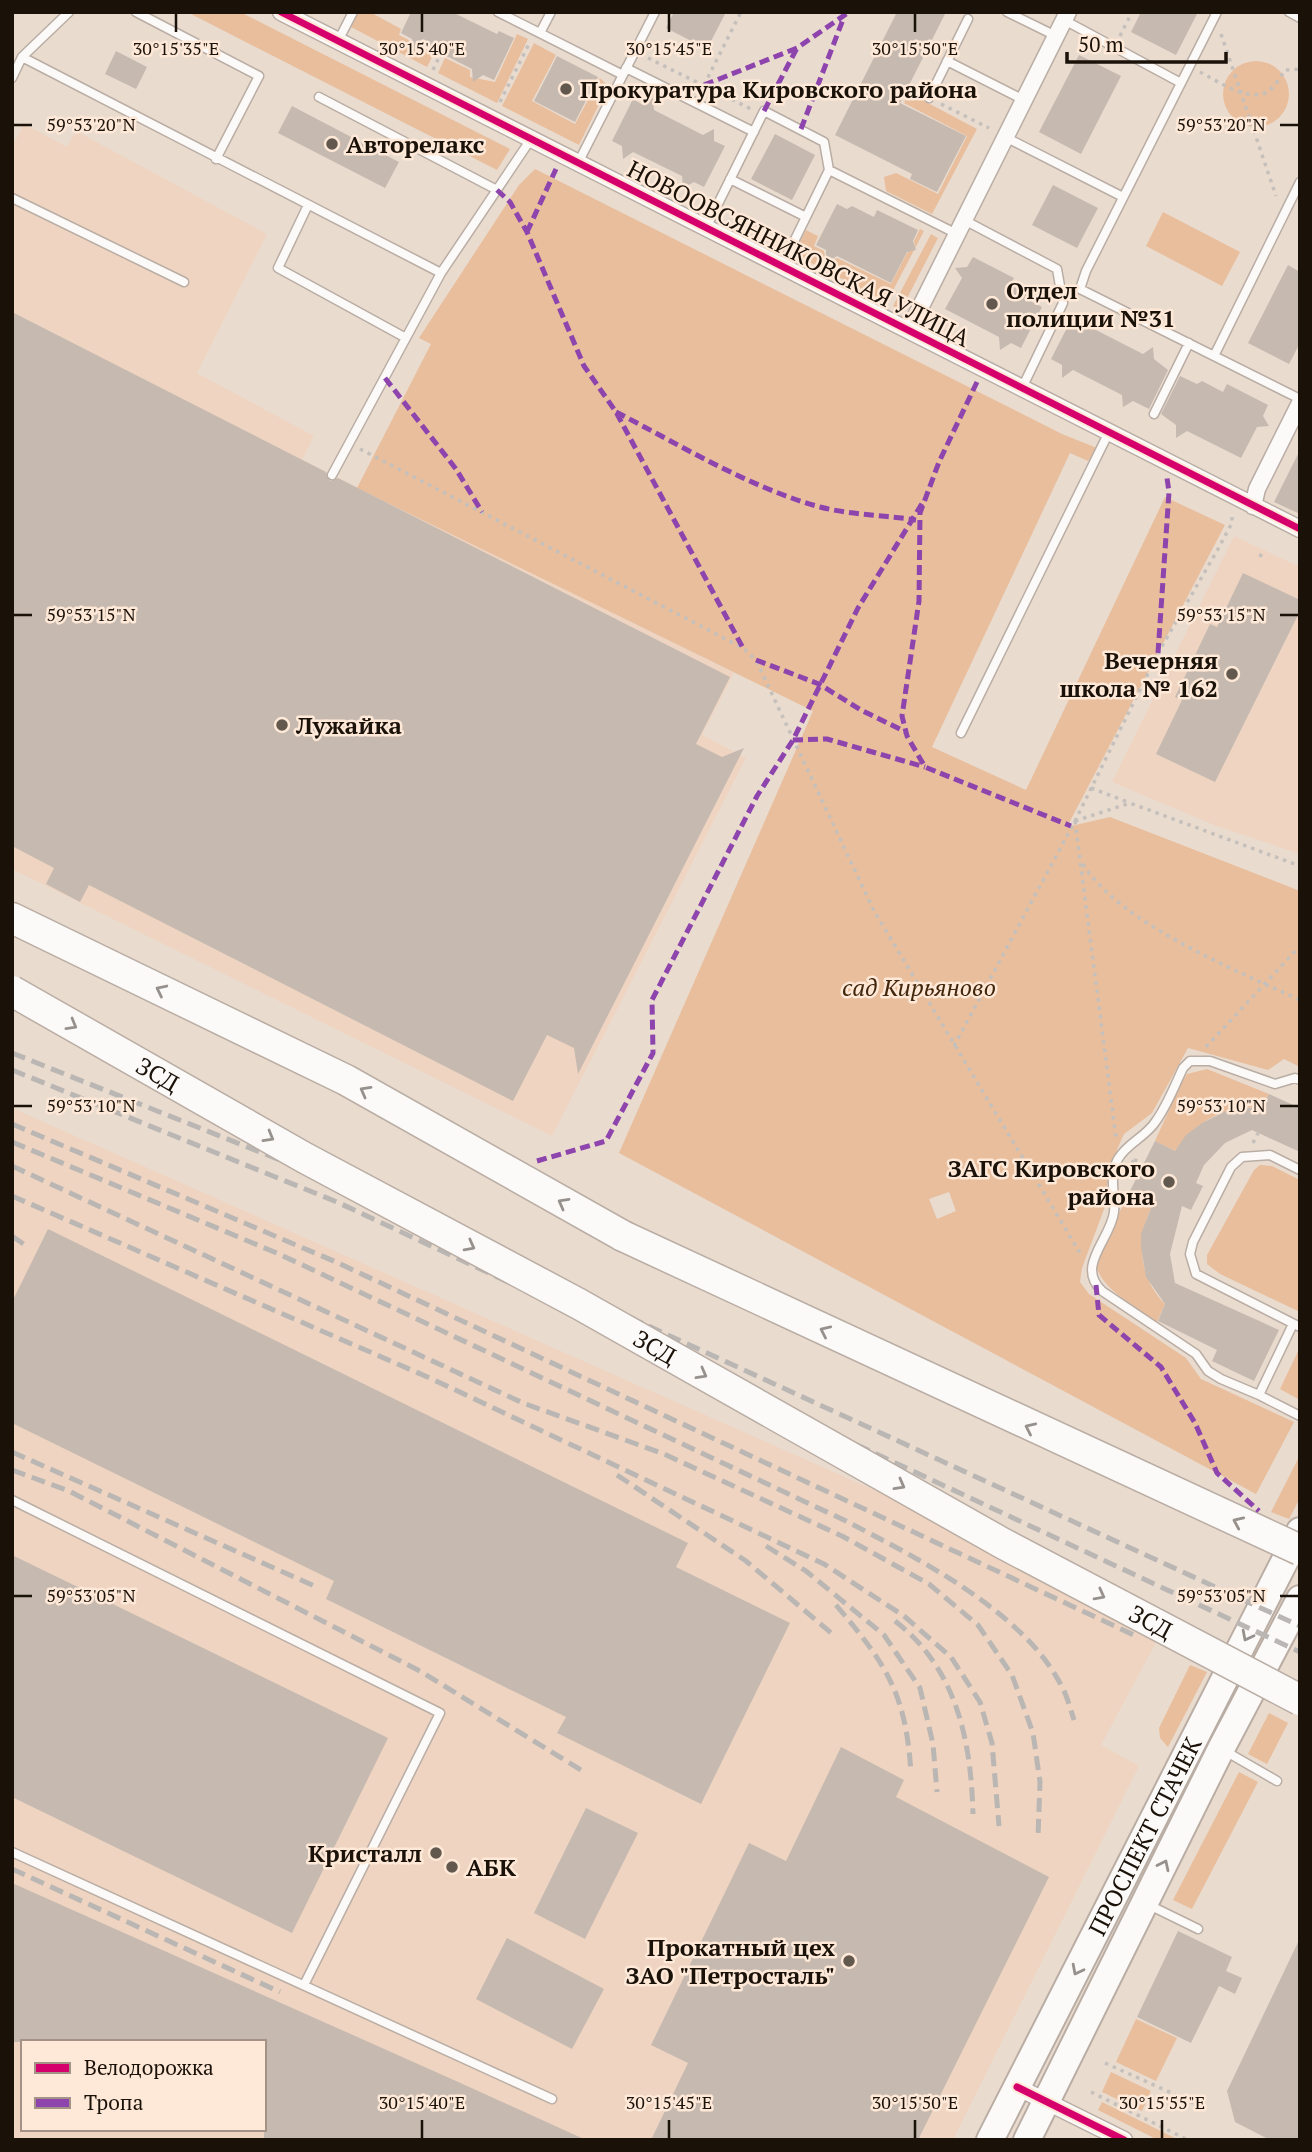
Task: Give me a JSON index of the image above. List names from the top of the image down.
{
  "streets": {
    "highway": ["ЗСД"],
    "main road": ["ПРОСПЕКТ СТАЧЕК"],
    "street": ["НОВООВСЯННИКОВСКАЯ УЛИЦА"]
  },
  "parks": ["сад Кирьяново"],
  "places": [
    "Прокуратура Кировского района",
    "Авторелакс",
    "Отдел полиции №31",
    "Вечерняя школа № 162",
    "Лужайка",
    "ЗАГС Кировского района",
    "Кристалл",
    "АБК",
    "Прокатный цех ЗАО \"Петросталь\""
  ],
  "legend": ["Велодорожка", "Тропа"],
  "scale_bar": "50 m",
  "coordinates": [
    "30°15'35\"E",
    "30°15'40\"E",
    "30°15'45\"E",
    "30°15'50\"E",
    "59°53'20\"N",
    "59°53'15\"N",
    "59°53'10\"N",
    "59°53'05\"N",
    "30°15'55\"E"
  ]
}
